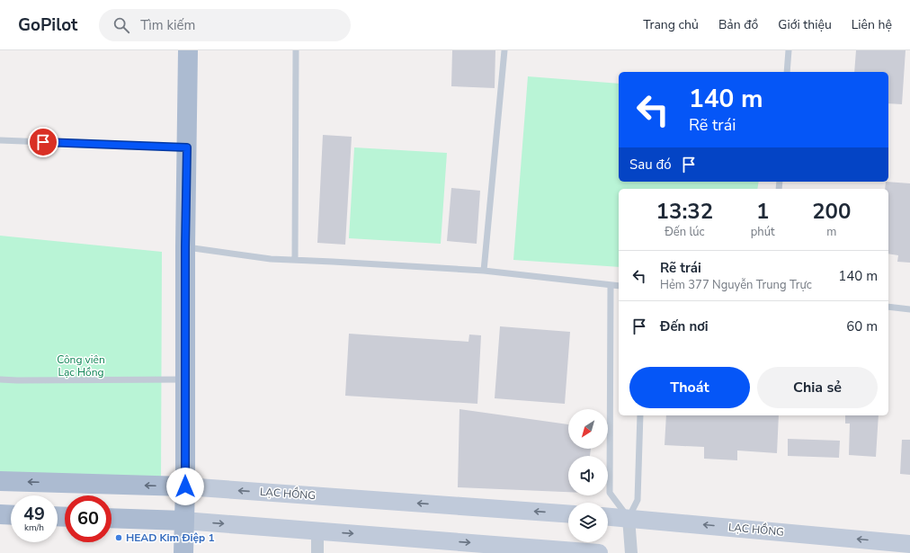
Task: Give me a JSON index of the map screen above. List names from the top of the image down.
{
  "streets": {
    "main road": ["LẠC HỒNG"]
  },
  "parks": ["Công viên Lạc Hồng"],
  "places": ["HEAD Kim Điệp 1"],
  "north": "bottom left",
  "page": {
    "header": "GoPilot",
    "search": "Tìm kiếm",
    "nav": [
      "Trang chủ",
      "Bản đồ",
      "Giới thiệu",
      "Liên hệ"
    ],
    "turn": ["140 m", "Rẽ trái"],
    "then": "Sau đó",
    "eta": [
      "13:32",
      "Đến lúc",
      "1",
      "phút",
      "200",
      "m"
    ],
    "list": [
      {
        "name": "Rẽ trái",
        "note": "Hẻm 377 Nguyễn Trung Trực",
        "value": "140 m"
      },
      {
        "name": "Đến nơi",
        "value": "60 m"
      }
    ],
    "buttons": ["Thoát", "Chia sẻ"],
    "speed": "49 km/h",
    "limit": "60"
  }
}
